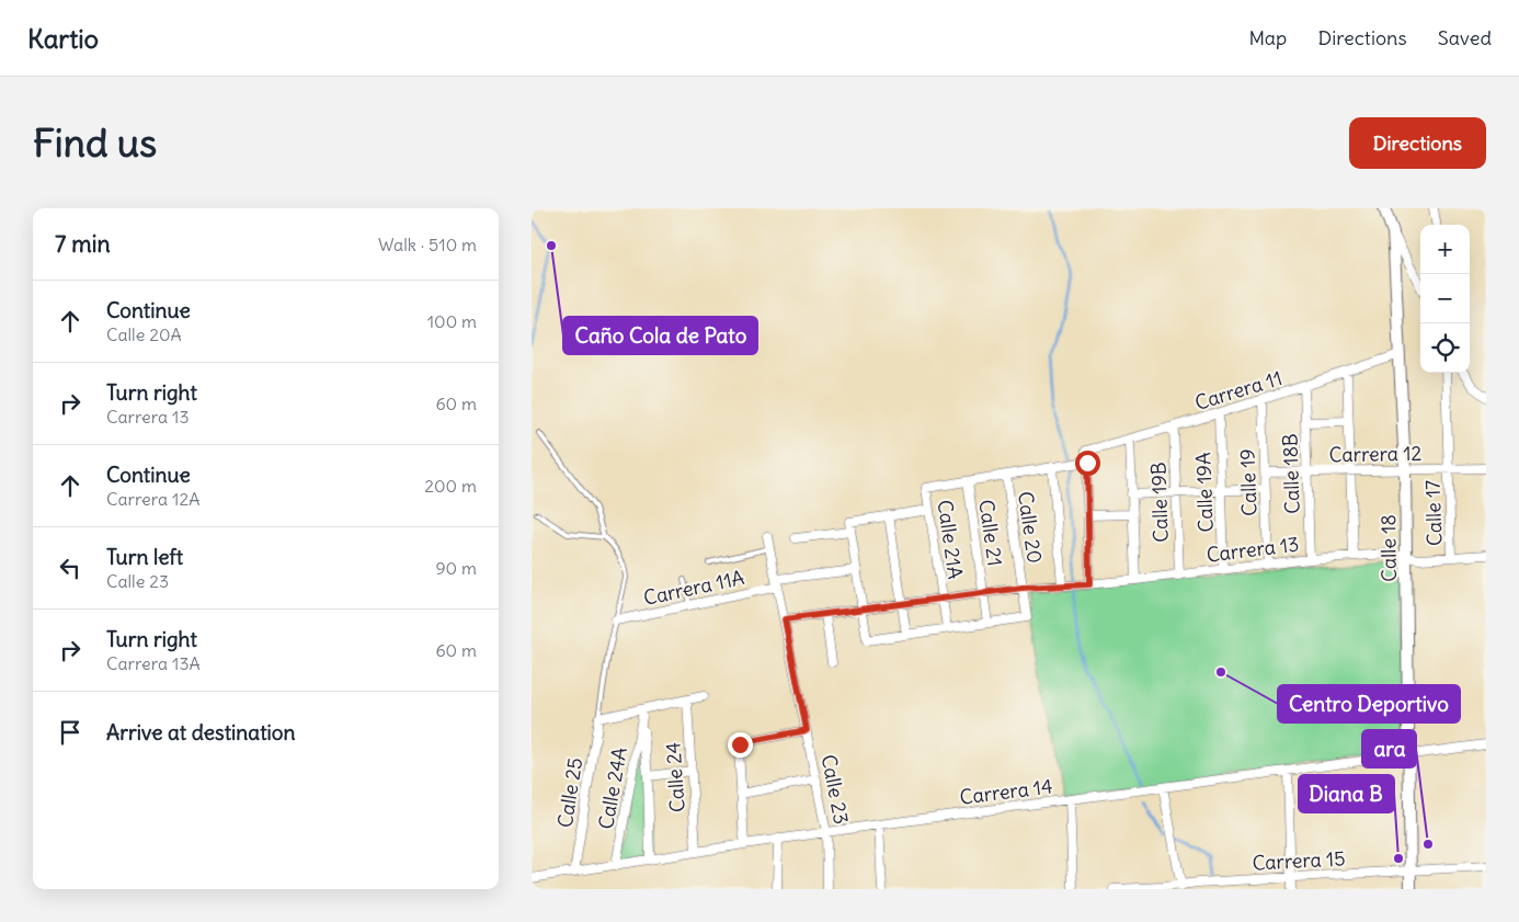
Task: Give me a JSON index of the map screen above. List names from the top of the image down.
{
  "streets": {
    "street": [
      "Carrera 11",
      "Carrera 12",
      "Calle 18B",
      "Calle 19",
      "Calle 19A",
      "Calle 19B",
      "Calle 17",
      "Calle 20",
      "Calle 21",
      "Calle 21A",
      "Calle 18",
      "Carrera 13",
      "Carrera 11A",
      "Calle 24",
      "Calle 24A",
      "Calle 23",
      "Carrera 14",
      "Calle 25",
      "Carrera 15"
    ]
  },
  "crossings": [
    ["Carrera 11", "Calle 18B"],
    ["Carrera 11", "Calle 19"],
    ["Carrera 11", "Calle 19A"],
    ["Carrera 11", "Calle 19B"],
    ["Carrera 11", "Calle 18"],
    ["Carrera 12", "Calle 18B"],
    ["Carrera 12", "Calle 19"],
    ["Carrera 12", "Calle 17"],
    ["Carrera 12", "Calle 18"],
    ["Calle 18B", "Carrera 13"],
    ["Calle 19", "Carrera 13"],
    ["Calle 19A", "Carrera 13"],
    ["Calle 19B", "Carrera 13"],
    ["Calle 17", "Carrera 13"],
    ["Calle 20", "Calle 21"],
    ["Calle 20", "Carrera 13"],
    ["Calle 21", "Calle 21A"],
    ["Calle 21", "Carrera 13"],
    ["Calle 21A", "Carrera 13"],
    ["Calle 18", "Carrera 13"],
    ["Calle 18", "Carrera 14"],
    ["Calle 18", "Carrera 15"],
    ["Carrera 13", "Calle 23"],
    ["Carrera 11A", "Calle 23"],
    ["Calle 24", "Calle 24A"],
    ["Calle 24", "Carrera 14"],
    ["Calle 24A", "Carrera 14"],
    ["Calle 23", "Carrera 14"],
    ["Carrera 14", "Calle 25"]
  ],
  "places": [
    "Caño Cola de Pato",
    "Centro Deportivo",
    "ara",
    "Diana B"
  ],
  "page": {
    "header": "Kartio",
    "nav": ["Map", "Directions", "Saved"],
    "buttons": "Directions",
    "title": "Find us",
    "heading": ["7 min", "Walk · 510 m"],
    "map_buttons": ["+", "−"],
    "list": [
      ["Continue", "Calle 20A", "100 m"],
      ["Turn right", "Carrera 13", "60 m"],
      ["Continue", "Carrera 12A", "200 m"],
      ["Turn left", "Calle 23", "90 m"],
      ["Turn right", "Carrera 13A", "60 m"],
      "Arrive at destination"
    ]
  }
}
